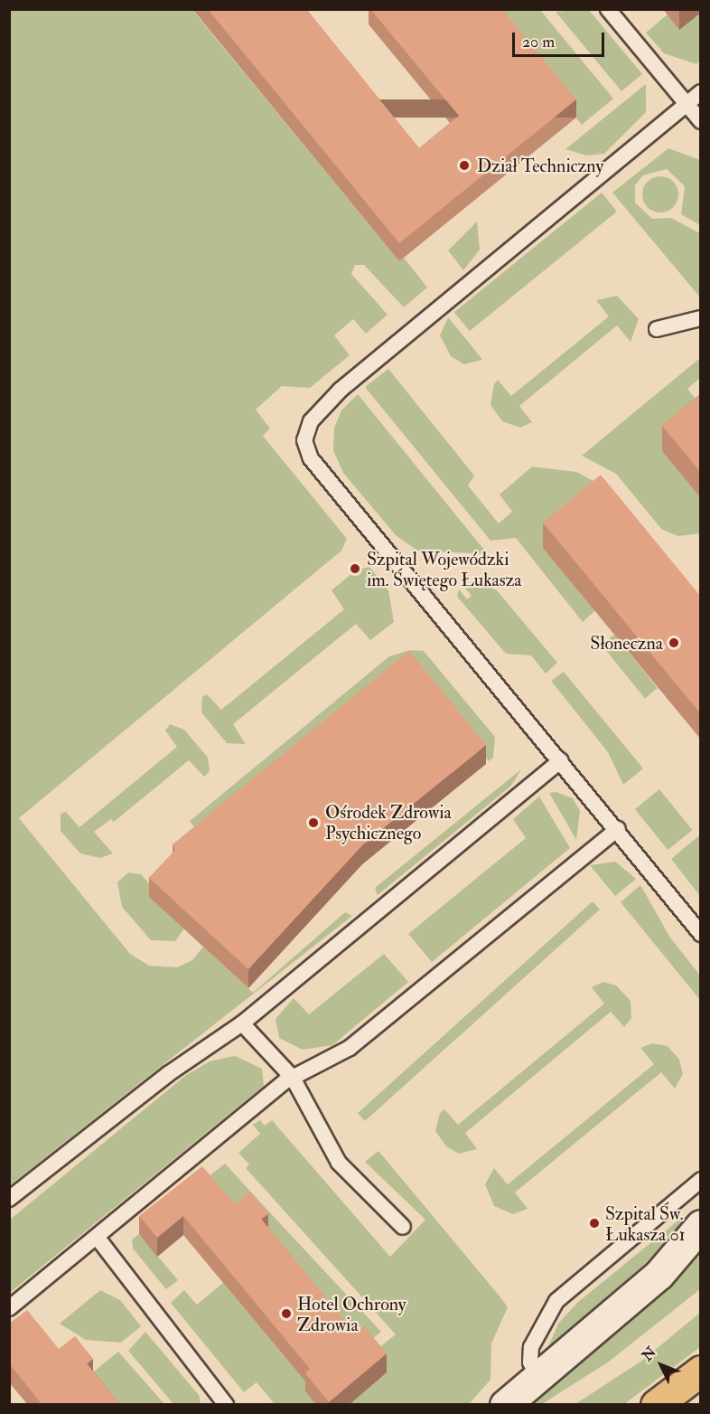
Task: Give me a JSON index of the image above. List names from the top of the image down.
{
  "places": [
    "Dział Techniczny",
    "Szpital Wojewódzki im. Świętego Łukasza",
    "Słoneczna",
    "Ośrodek Zdrowia Psychicznego",
    "Szpital Św. Łukasza 01",
    "Hotel Ochrony Zdrowia"
  ],
  "scale_bar": "20 m",
  "north": "top left"
}
